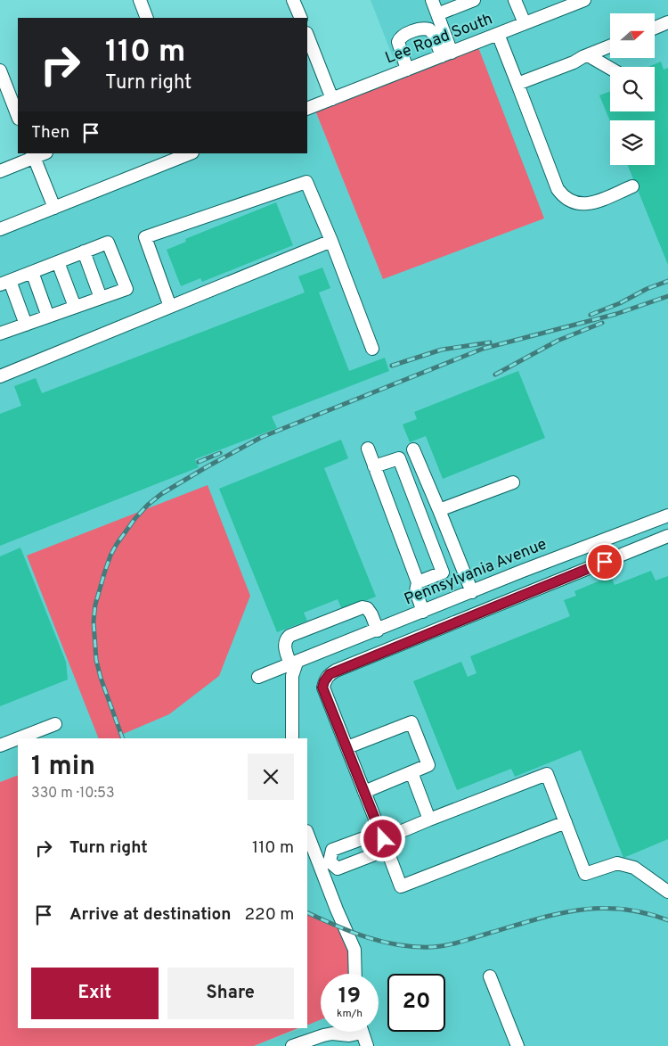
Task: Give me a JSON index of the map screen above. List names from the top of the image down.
{
  "streets": {
    "street": ["Lee Road South", "Pennsylvania Avenue"]
  },
  "north": "right",
  "page": {
    "turn": ["110 m", "Turn right"],
    "then": "Then",
    "heading": ["1 min", "330 m · 10:53"],
    "list": [
      {
        "name": "Turn right",
        "value": "110 m"
      },
      {
        "name": "Arrive at destination",
        "value": "220 m"
      }
    ],
    "buttons": ["Exit", "Share"],
    "speed": "19 km/h",
    "limit": "20"
  }
}
